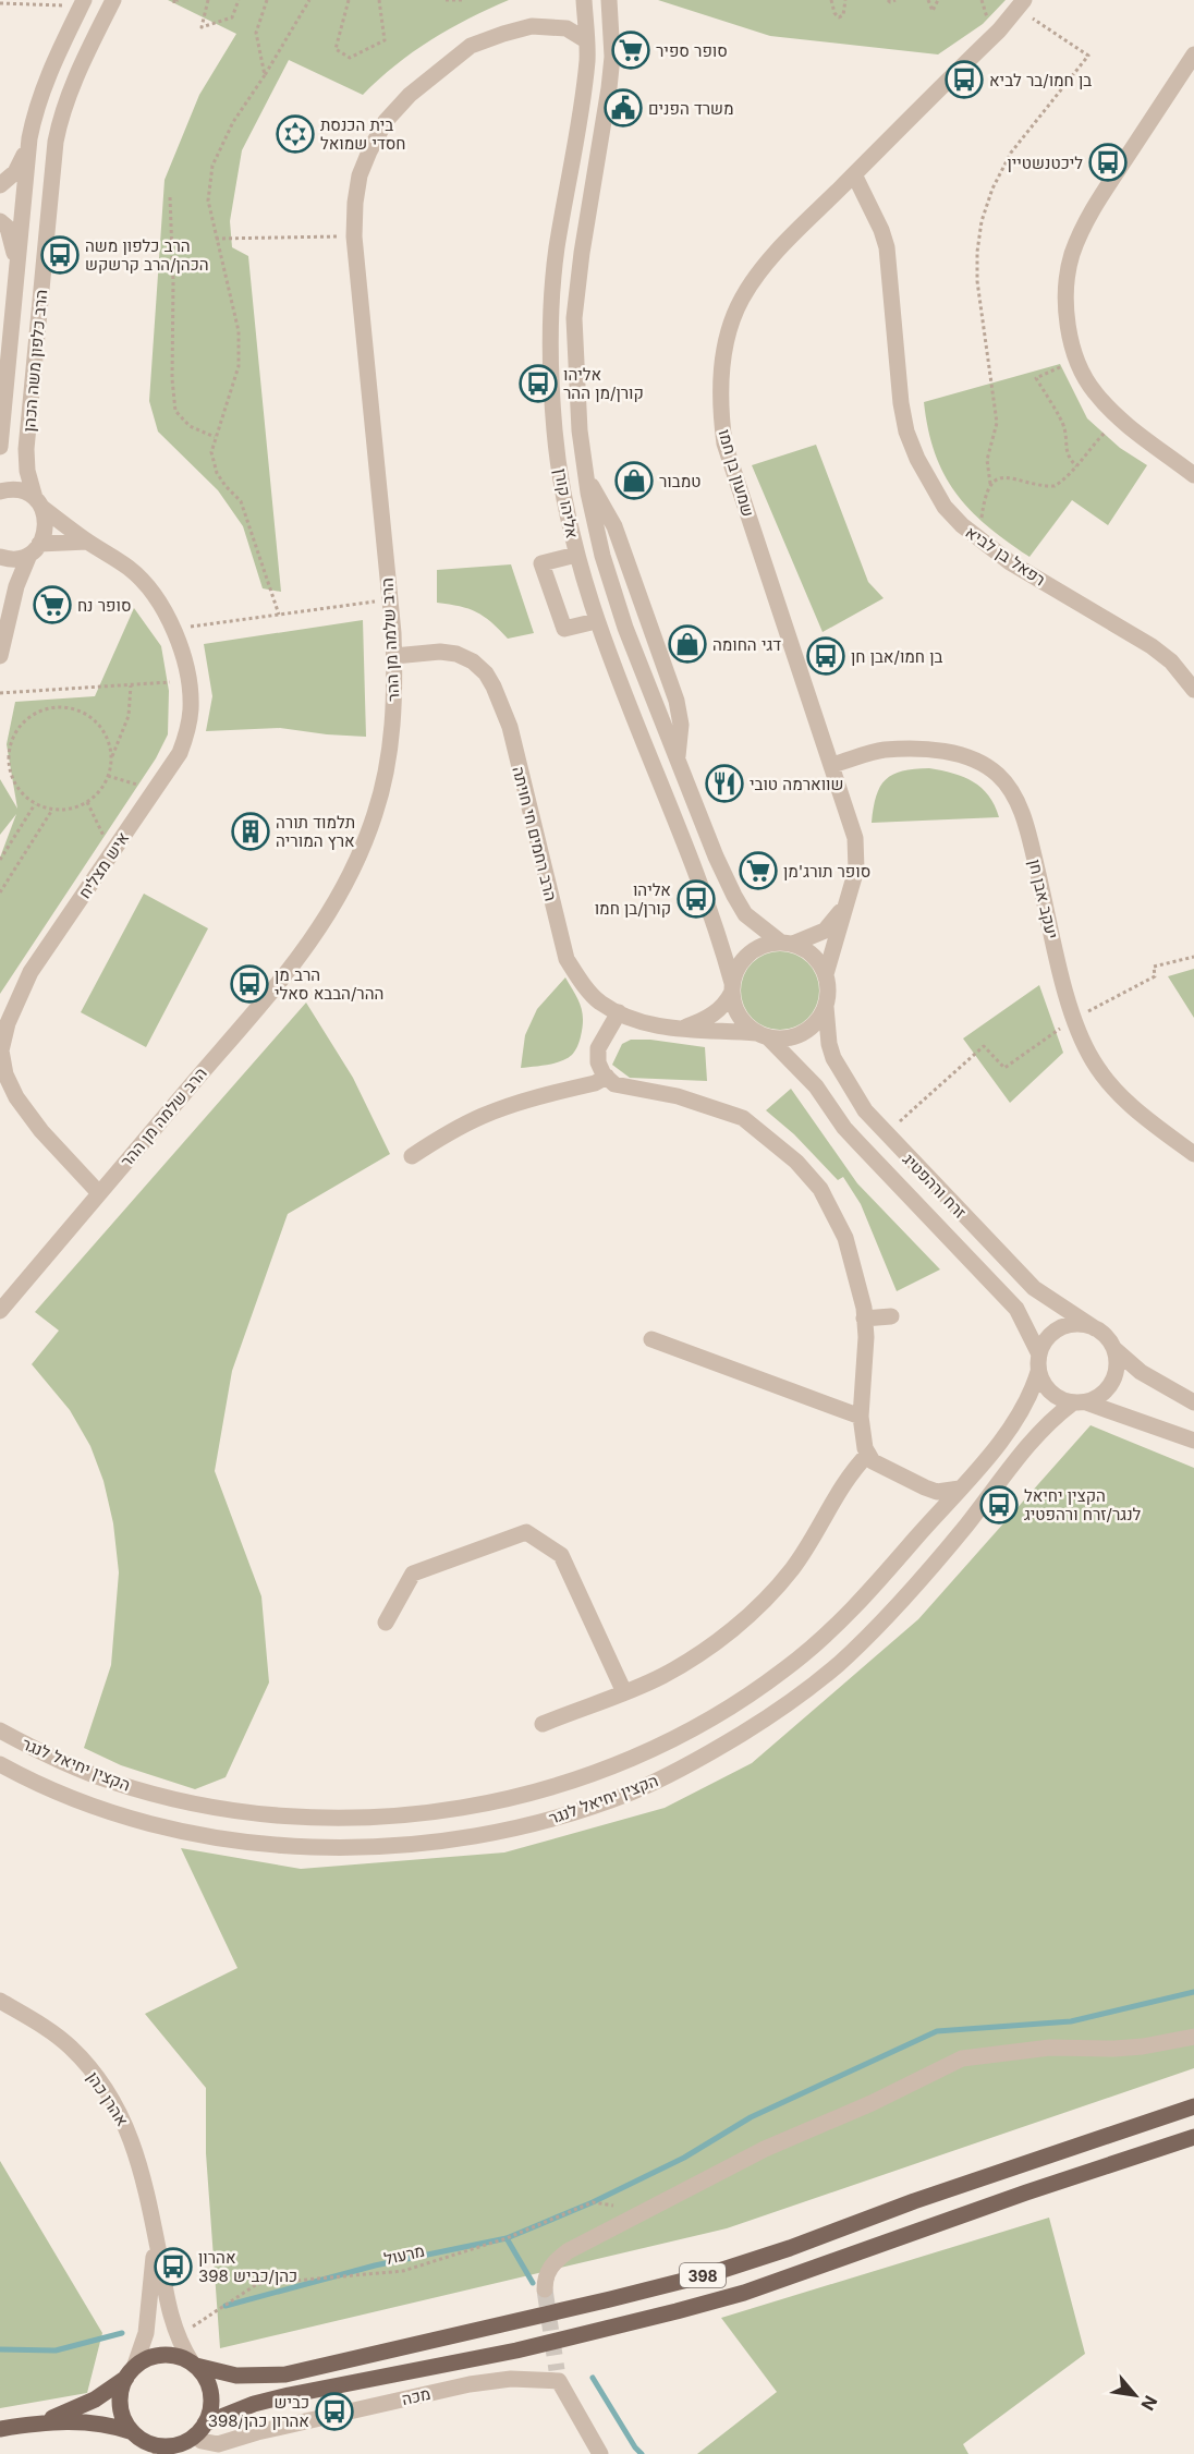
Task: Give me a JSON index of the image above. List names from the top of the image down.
{
  "streets": {
    "main road": ["398"],
    "street": [
      "הרב כלפון משה הכהן",
      "שמעון בן חמו",
      "אליהו קורן",
      "רפאל בן לביא",
      "הרב שלמה מן ההר",
      "הרב רחמים חי חויתה",
      "איש מצליח",
      "יעקב אבן חן",
      "זרח ורהפטיג",
      "הקצין יחיאל לנגר",
      "אהרן כהן",
      "מכה"
    ],
    "path": ["מרעול"]
  },
  "crossings": [
    ["הרב כלפון משה הכהן", "איש מצליח"],
    ["שמעון בן חמו", "אליהו קורן"],
    ["שמעון בן חמו", "רפאל בן לביא"],
    ["שמעון בן חמו", "יעקב אבן חן"],
    ["שמעון בן חמו", "זרח ורהפטיג"],
    ["אליהו קורן", "הרב שלמה מן ההר"],
    ["אליהו קורן", "זרח ורהפטיג"],
    ["הרב שלמה מן ההר", "הרב רחמים חי חויתה"],
    ["הרב שלמה מן ההר", "איש מצליח"],
    ["זרח ורהפטיג", "הקצין יחיאל לנגר"],
    ["אהרן כהן", "מרעול"],
    ["אהרן כהן", "398"],
    ["אהרן כהן", "מכה"],
    ["398", "מכה"]
  ],
  "places": {
    "supermarket": ["סופר ספיר", "סופר נח", "סופר תורג'מן"],
    "bus stop": [
      "בן חמו/בר לביא",
      "ליכטנשטיין",
      "הרב כלפון משה הכהן/הרב קרשקש",
      "אליהו קורן/מן ההר",
      "בן חמו/אבן חן",
      "אליהו קורן/בן חמו",
      "הרב מן ההר/הבבא סאלי",
      "הקצין יחיאל לנגר/זרח ורהפטיג",
      "אהרון כהן/כביש 398",
      "כביש 398/אהרון כהן"
    ],
    "public building": ["משרד הפנים"],
    "synagogue": ["בית הכנסת חסדי שמואל"],
    "shop": ["טמבור", "דגי החומה"],
    "restaurant": ["שווארמה טובי"],
    "building": ["תלמוד תורה ארץ המוריה"]
  },
  "north": "bottom right"
}
